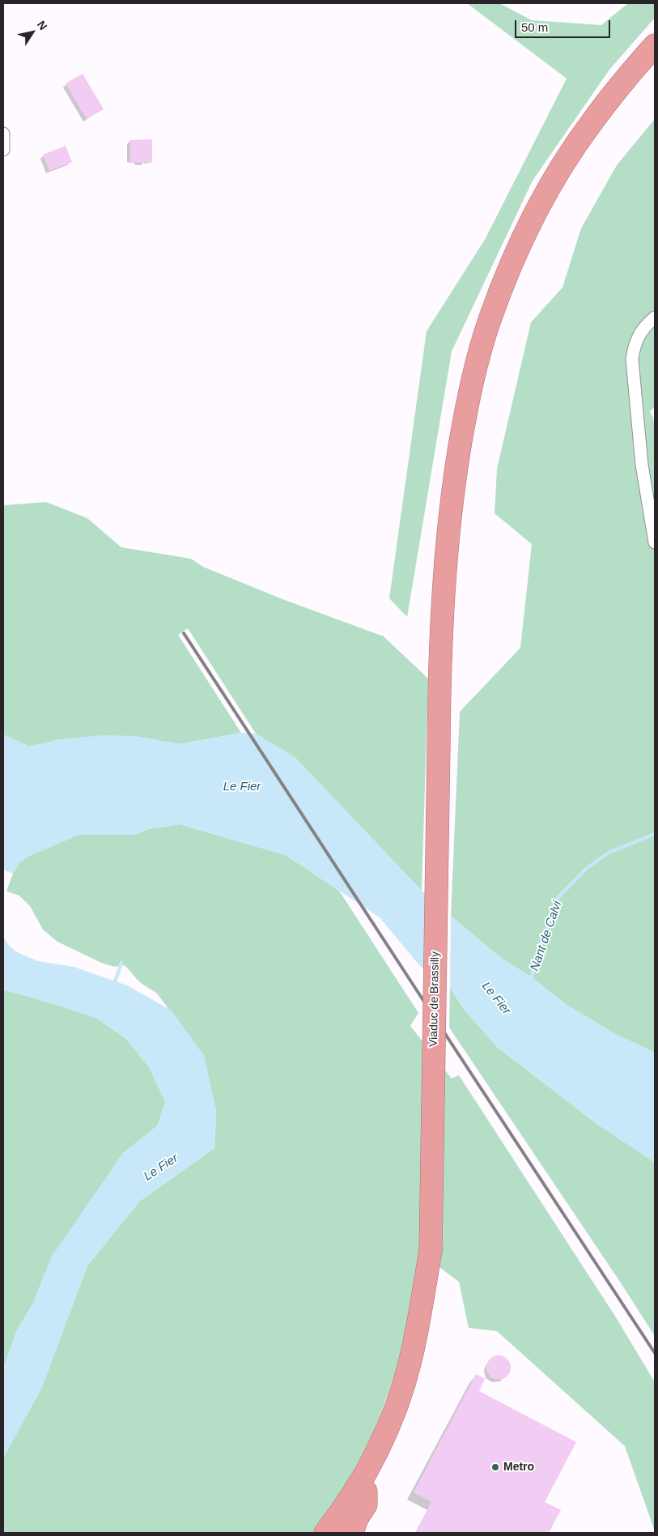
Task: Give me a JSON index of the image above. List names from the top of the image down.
{
  "streets": {
    "highway": ["Viaduc de Brassilly"]
  },
  "water": ["Le Fier", "Nant de Calvi"],
  "places": ["Metro"],
  "scale_bar": "50 m",
  "north": "top right"
}
